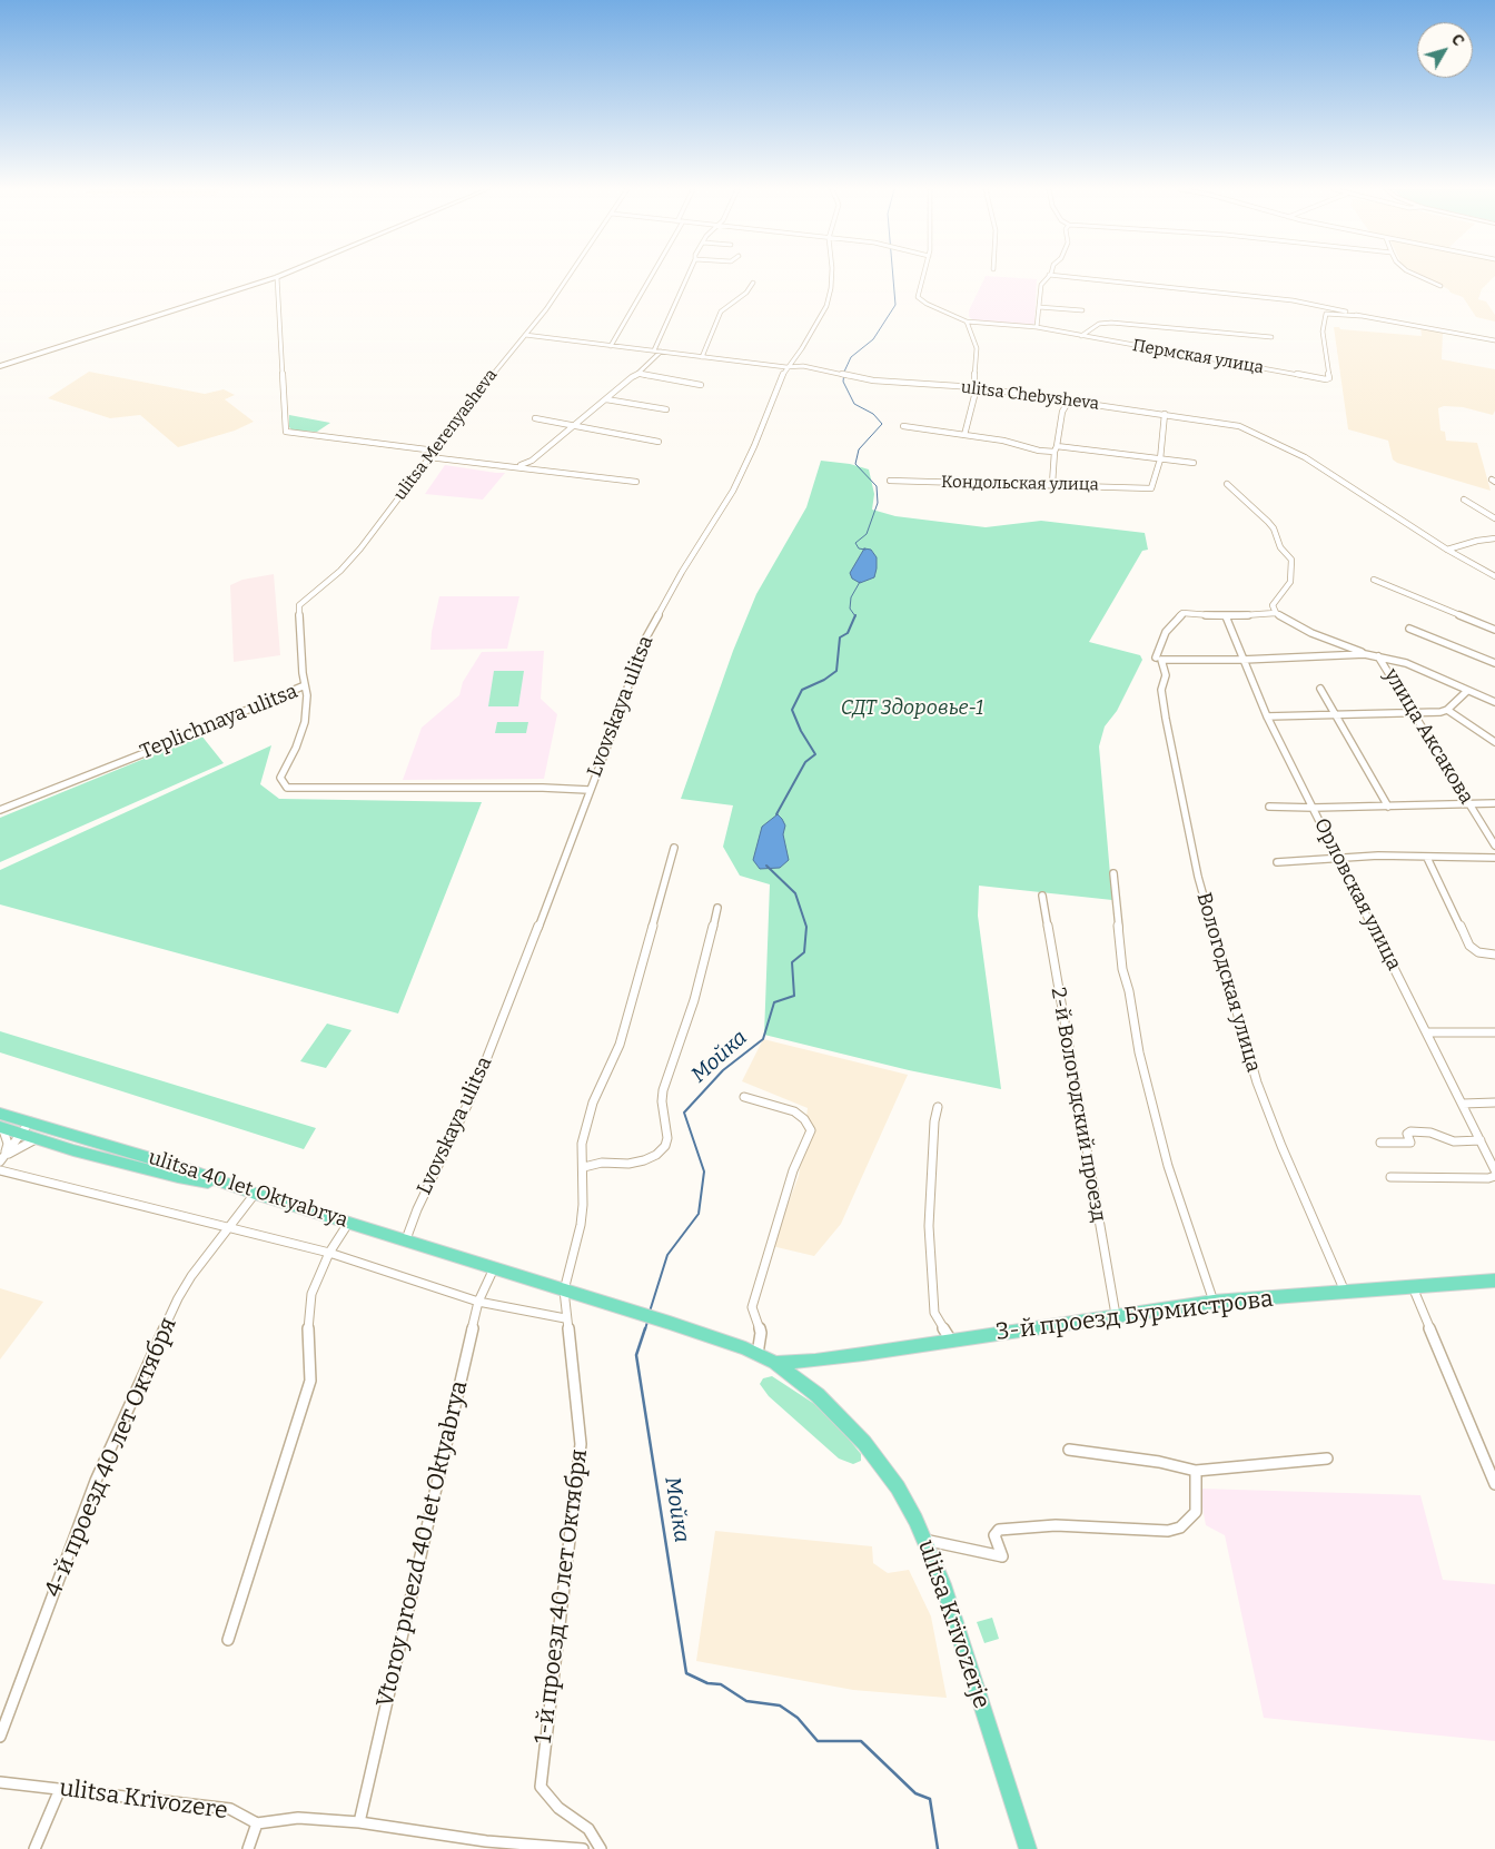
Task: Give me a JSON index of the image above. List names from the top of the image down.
{
  "streets": {
    "main road": ["ulitsa 40 let Oktyabrya", "3-й проезд Бурмистрова", "ulitsa Krivozerje"],
    "street": [
      "Пермская улица",
      "ulitsa Chebysheva",
      "ulitsa Merenyasheva",
      "Кондольская улица",
      "Lvovskaya ulitsa",
      "Teplichnaya ulitsa",
      "улица Аксакова",
      "Орловская улица",
      "Вологодская улица",
      "2-й Вологодский проезд",
      "4-й проезд 40 лет Октября",
      "Vtoroy proezd 40 let Oktyabrya",
      "1-й проезд 40 лет Октября",
      "ulitsa Krivozere"
    ]
  },
  "crossings": [
    ["ulitsa Chebysheva", "ulitsa Merenyasheva"],
    ["ulitsa Chebysheva", "Lvovskaya ulitsa"],
    ["ulitsa Merenyasheva", "Teplichnaya ulitsa"],
    ["Lvovskaya ulitsa", "Teplichnaya ulitsa"],
    ["Lvovskaya ulitsa", "ulitsa 40 let Oktyabrya"],
    ["Орловская улица", "Вологодская улица"],
    ["Вологодская улица", "3-й проезд Бурмистрова"],
    ["2-й Вологодский проезд", "3-й проезд Бурмистрова"],
    ["ulitsa 40 let Oktyabrya", "4-й проезд 40 лет Октября"],
    ["ulitsa 40 let Oktyabrya", "Vtoroy proezd 40 let Oktyabrya"],
    ["ulitsa 40 let Oktyabrya", "ulitsa Krivozerje"],
    ["3-й проезд Бурмистрова", "ulitsa Krivozerje"]
  ],
  "water": ["Мойка"],
  "parks": ["СДТ Здоровье-1"],
  "north": "top right"
}
